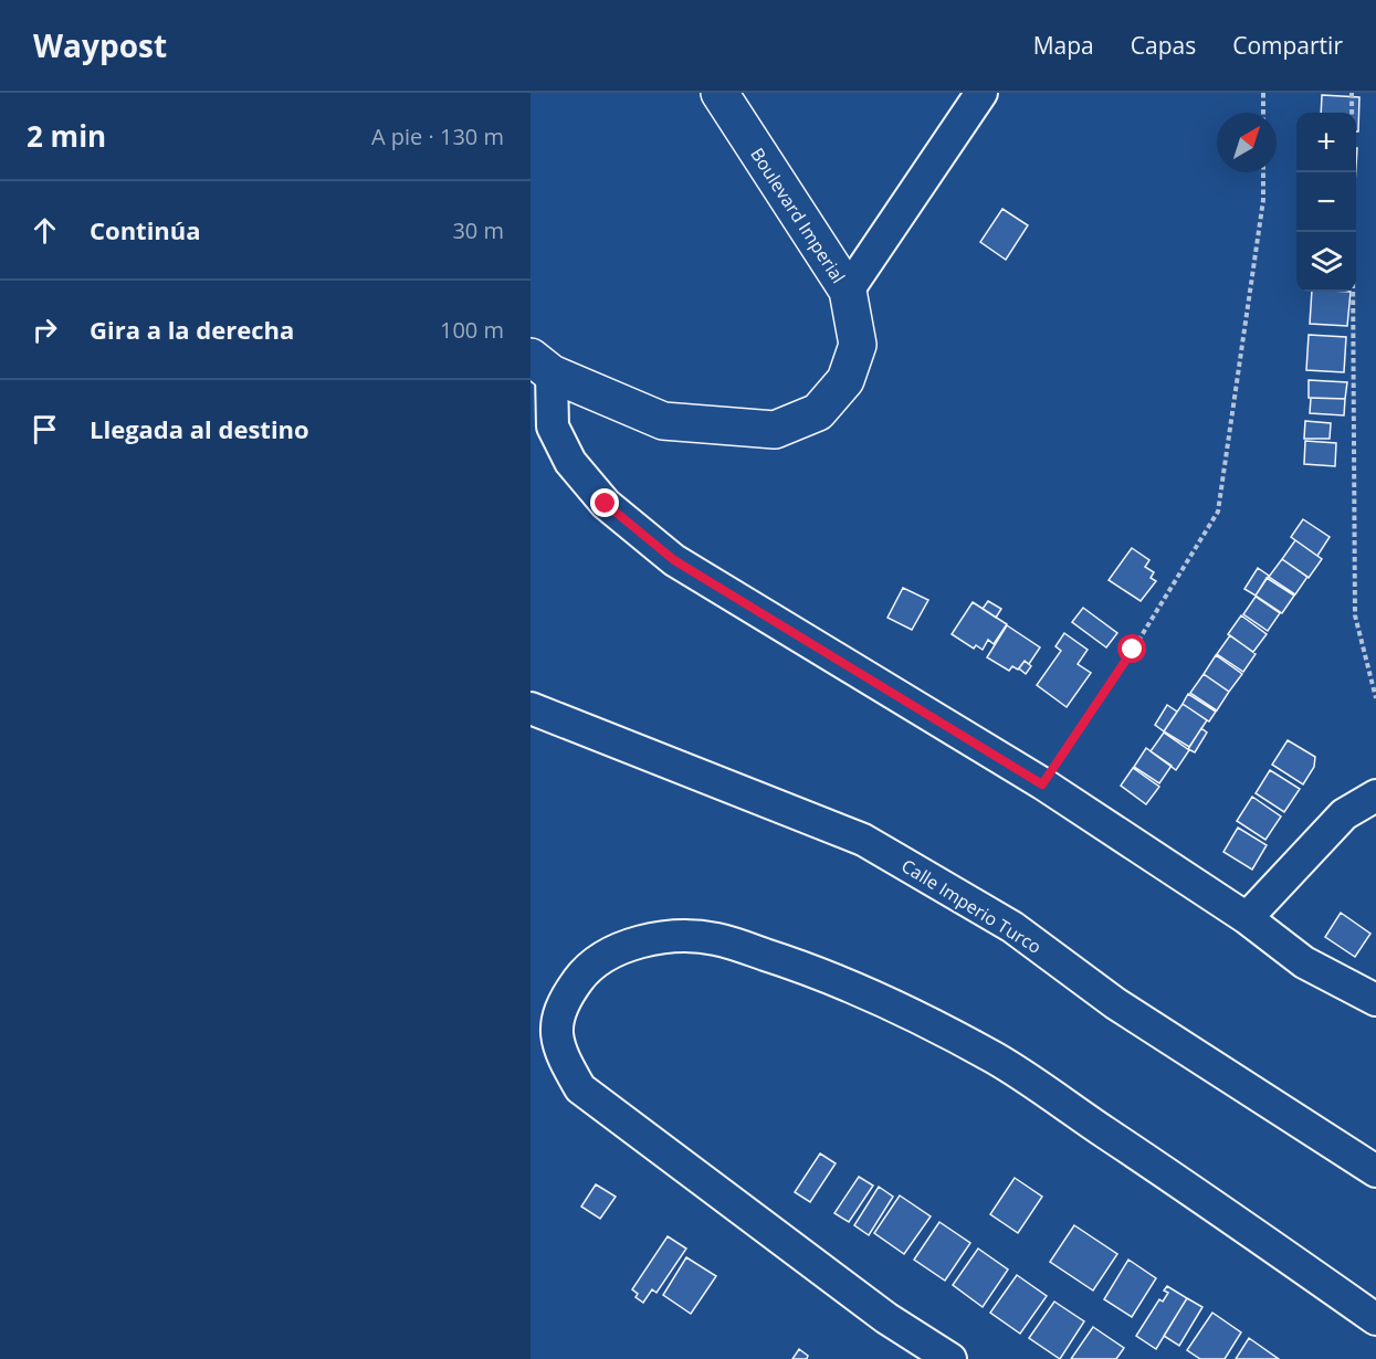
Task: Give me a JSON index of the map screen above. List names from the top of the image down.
{
  "streets": {
    "street": ["Boulevard Imperial", "Calle Imperio Turco"]
  },
  "north": "top right",
  "page": {
    "header": "Waypost",
    "nav": ["Mapa", "Capas", "Compartir"],
    "heading": ["2 min", "A pie · 130 m"],
    "map_buttons": ["+", "−"],
    "list": [
      ["Continúa", "30 m"],
      ["Gira a la derecha", "100 m"],
      "Llegada al destino"
    ]
  }
}
